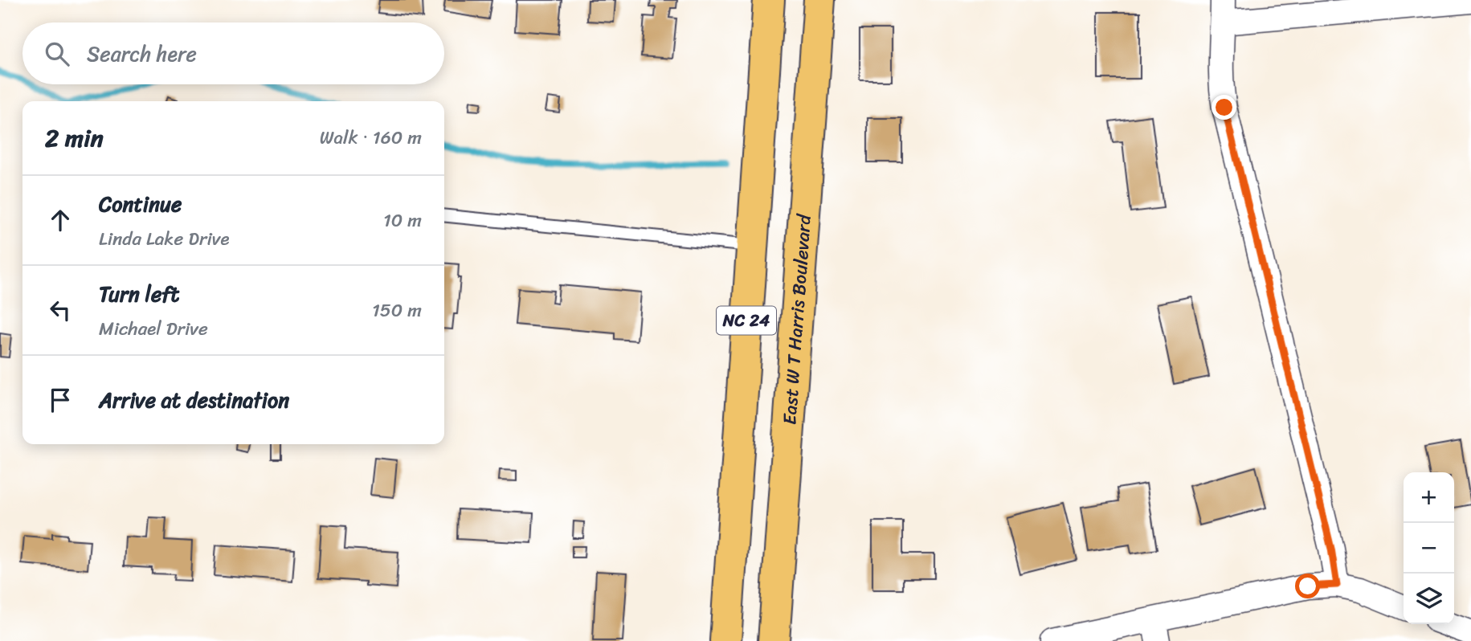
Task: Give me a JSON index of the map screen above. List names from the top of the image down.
{
  "streets": {
    "main road": ["NC 24", "East W T Harris Boulevard"]
  },
  "page": {
    "search": "Search here",
    "heading": ["2 min", "Walk · 160 m"],
    "list": [
      ["Continue", "Linda Lake Drive", "10 m"],
      ["Turn left", "Michael Drive", "150 m"],
      "Arrive at destination"
    ],
    "map_buttons": ["+", "−"]
  }
}
